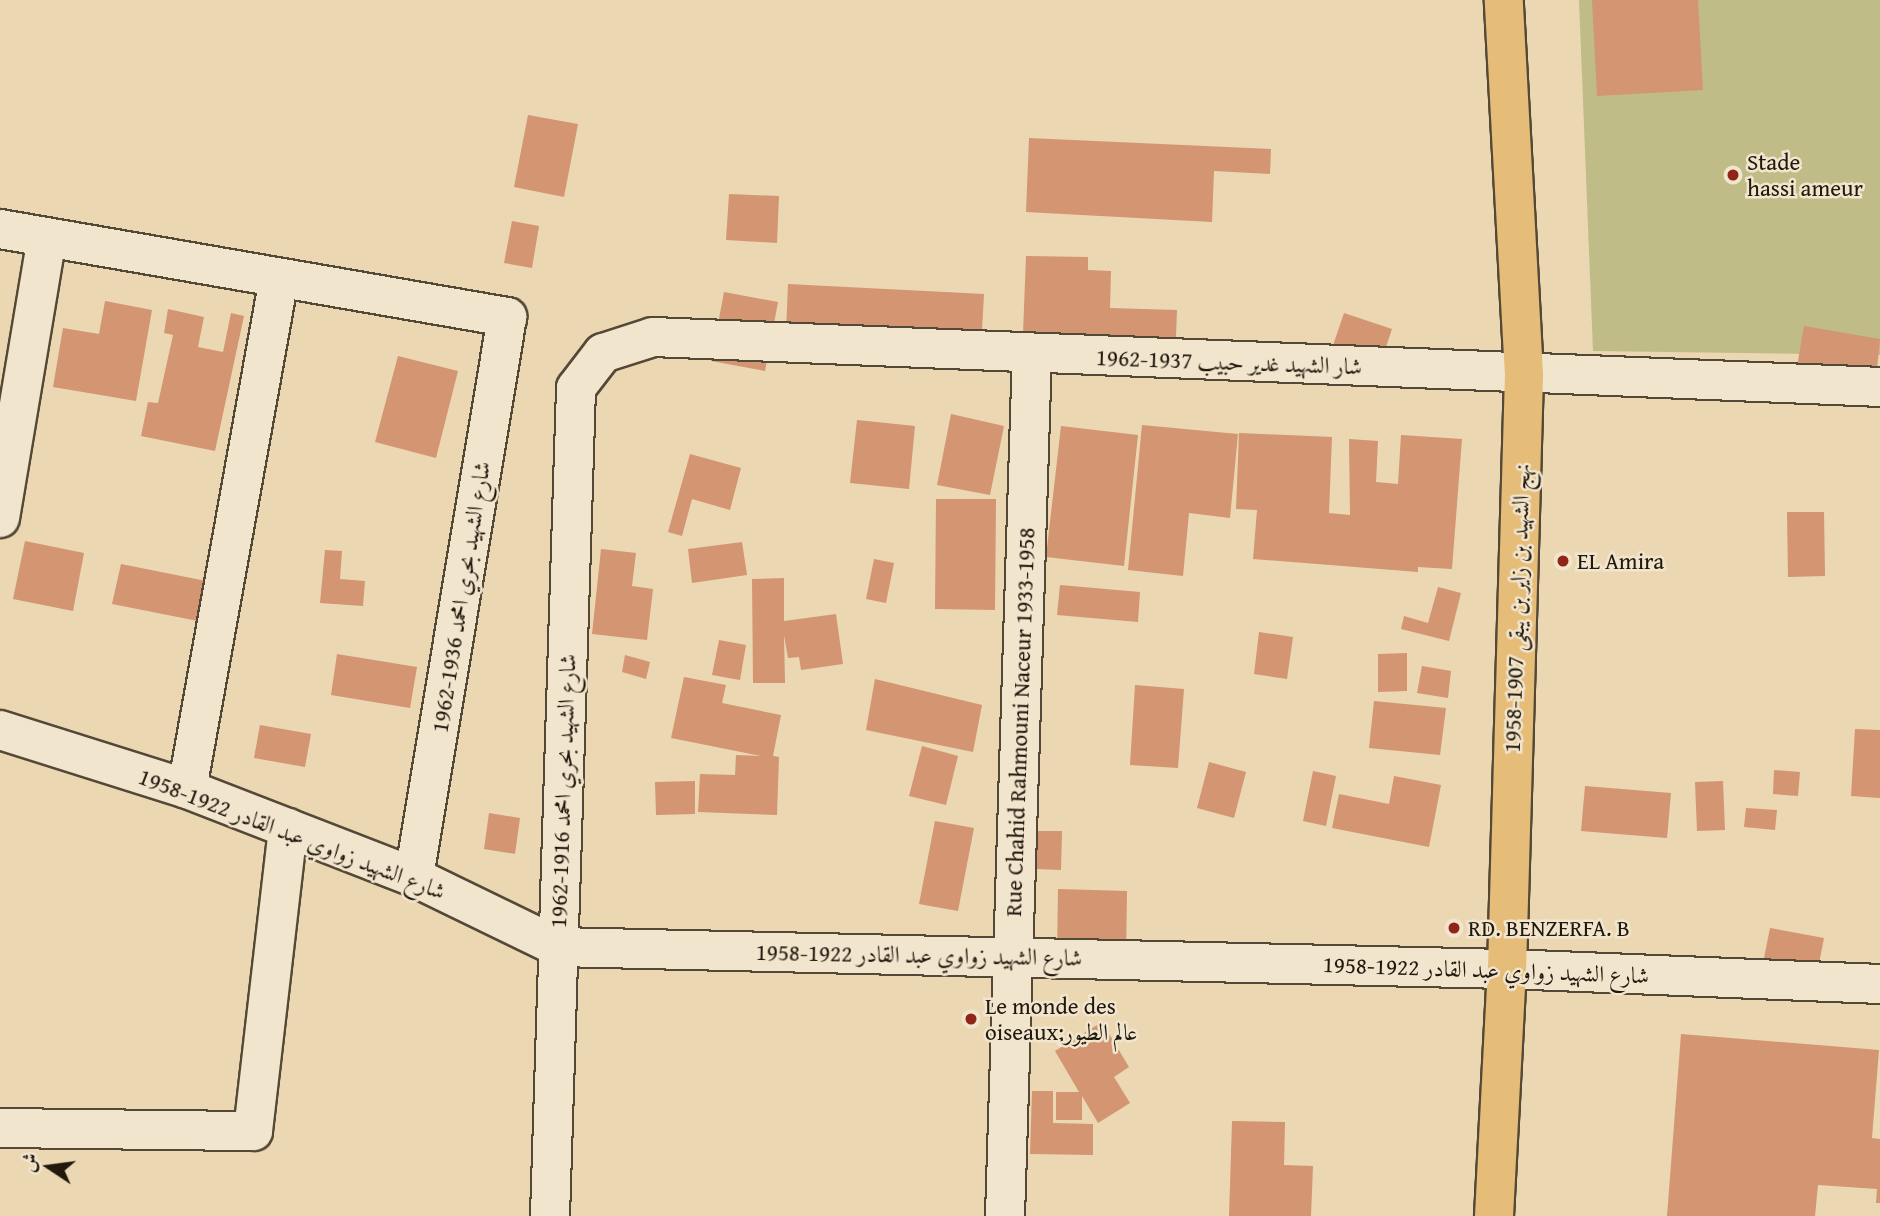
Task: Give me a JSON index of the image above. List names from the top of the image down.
{
  "streets": {
    "main road": ["نهج الشهيد بن زاير بن يبقى 1907-1958"],
    "street": [
      "شار الشهيد غدير حبيب 1937-1962",
      "شارع الشهيد بحري امحمد 1936-1962",
      "Rue Chahid Rahmouni Naceur 1933-1958",
      "شارع الشهيد بحري امحمد 1916-1962",
      "شارع الشهيد زواوي عبد القادر 1922-1958"
    ]
  },
  "crossings": [
    ["شار الشهيد غدير حبيب 1937-1962", "نهج الشهيد بن زاير بن يبقى 1907-1958"],
    ["شار الشهيد غدير حبيب 1937-1962", "Rue Chahid Rahmouni Naceur 1933-1958"],
    ["شار الشهيد غدير حبيب 1937-1962", "شارع الشهيد بحري امحمد 1916-1962"],
    ["شارع الشهيد بحري امحمد 1936-1962", "شارع الشهيد زواوي عبد القادر 1922-1958"],
    ["نهج الشهيد بن زاير بن يبقى 1907-1958", "شارع الشهيد زواوي عبد القادر 1922-1958"],
    ["Rue Chahid Rahmouni Naceur 1933-1958", "شارع الشهيد زواوي عبد القادر 1922-1958"],
    ["شارع الشهيد بحري امحمد 1916-1962", "شارع الشهيد زواوي عبد القادر 1922-1958"]
  ],
  "places": [
    "Stade hassi ameur",
    "EL Amira",
    "RD. BENZERFA. B",
    "Le monde des oiseaux;عالم الطيور"
  ],
  "north": "left"
}
